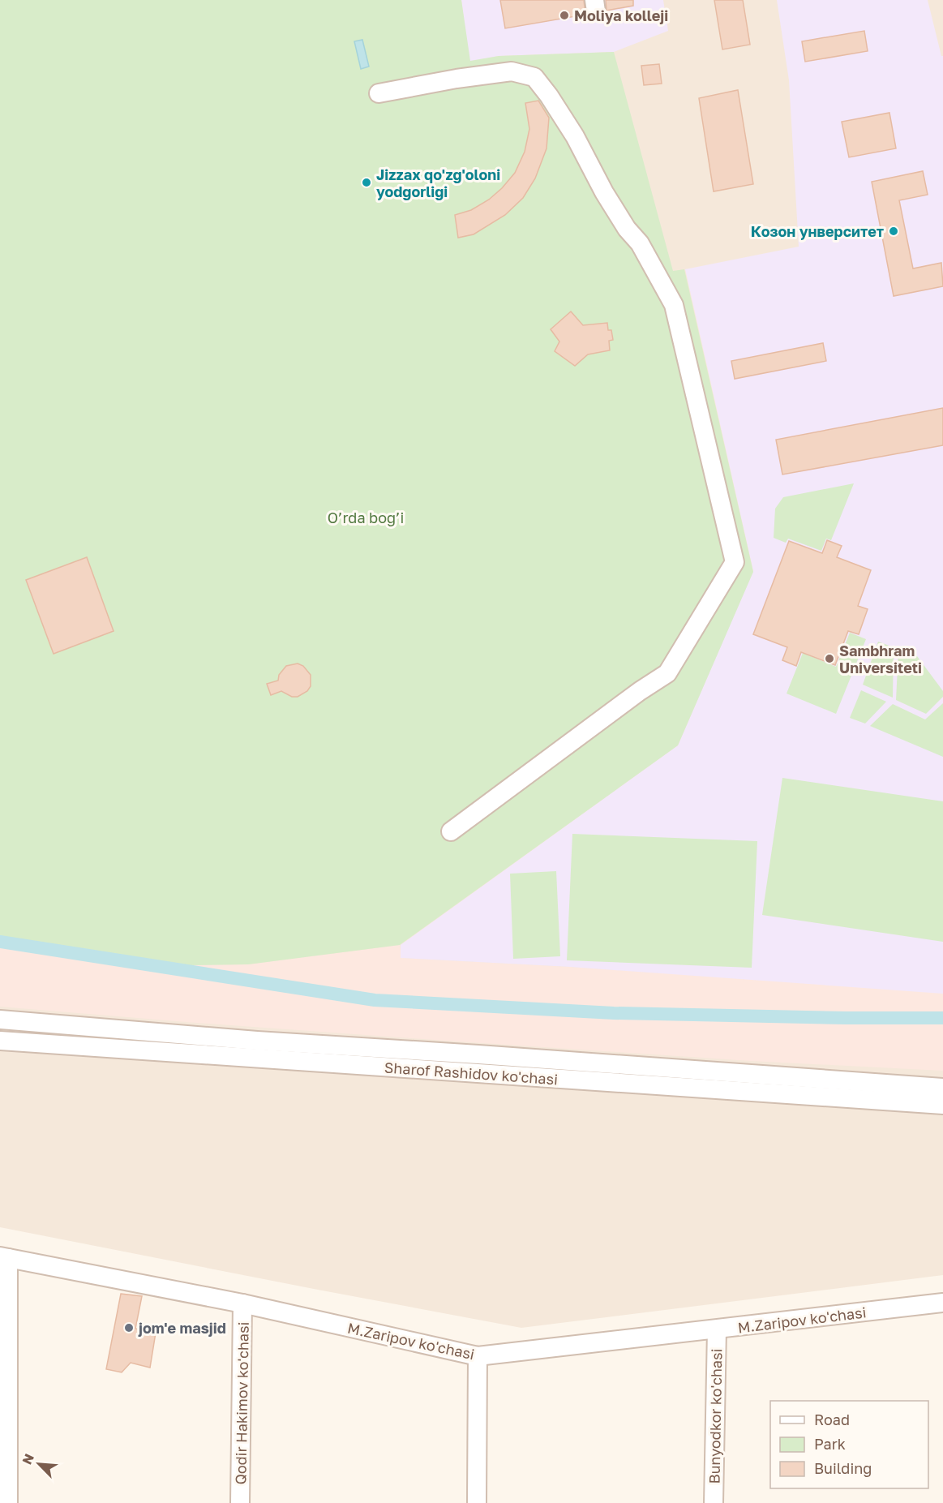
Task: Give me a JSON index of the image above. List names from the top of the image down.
{
  "streets": {
    "street": [
      "Sharof Rashidov ko'chasi",
      "M.Zaripov ko'chasi",
      "Qodir Hakimov ko'chasi",
      "Bunyodkor ko'chasi"
    ]
  },
  "crossings": [
    ["M.Zaripov ko'chasi", "Qodir Hakimov ko'chasi"],
    ["M.Zaripov ko'chasi", "Bunyodkor ko'chasi"]
  ],
  "parks": ["O’rda bog’i"],
  "places": [
    "Moliya kolleji",
    "Jizzax qo'zg'oloni yodgorligi",
    "Козон унверситет",
    "Sambhram Universiteti",
    "jom'e masjid"
  ],
  "legend": ["Road", "Park", "Building"],
  "north": "top left"
}
